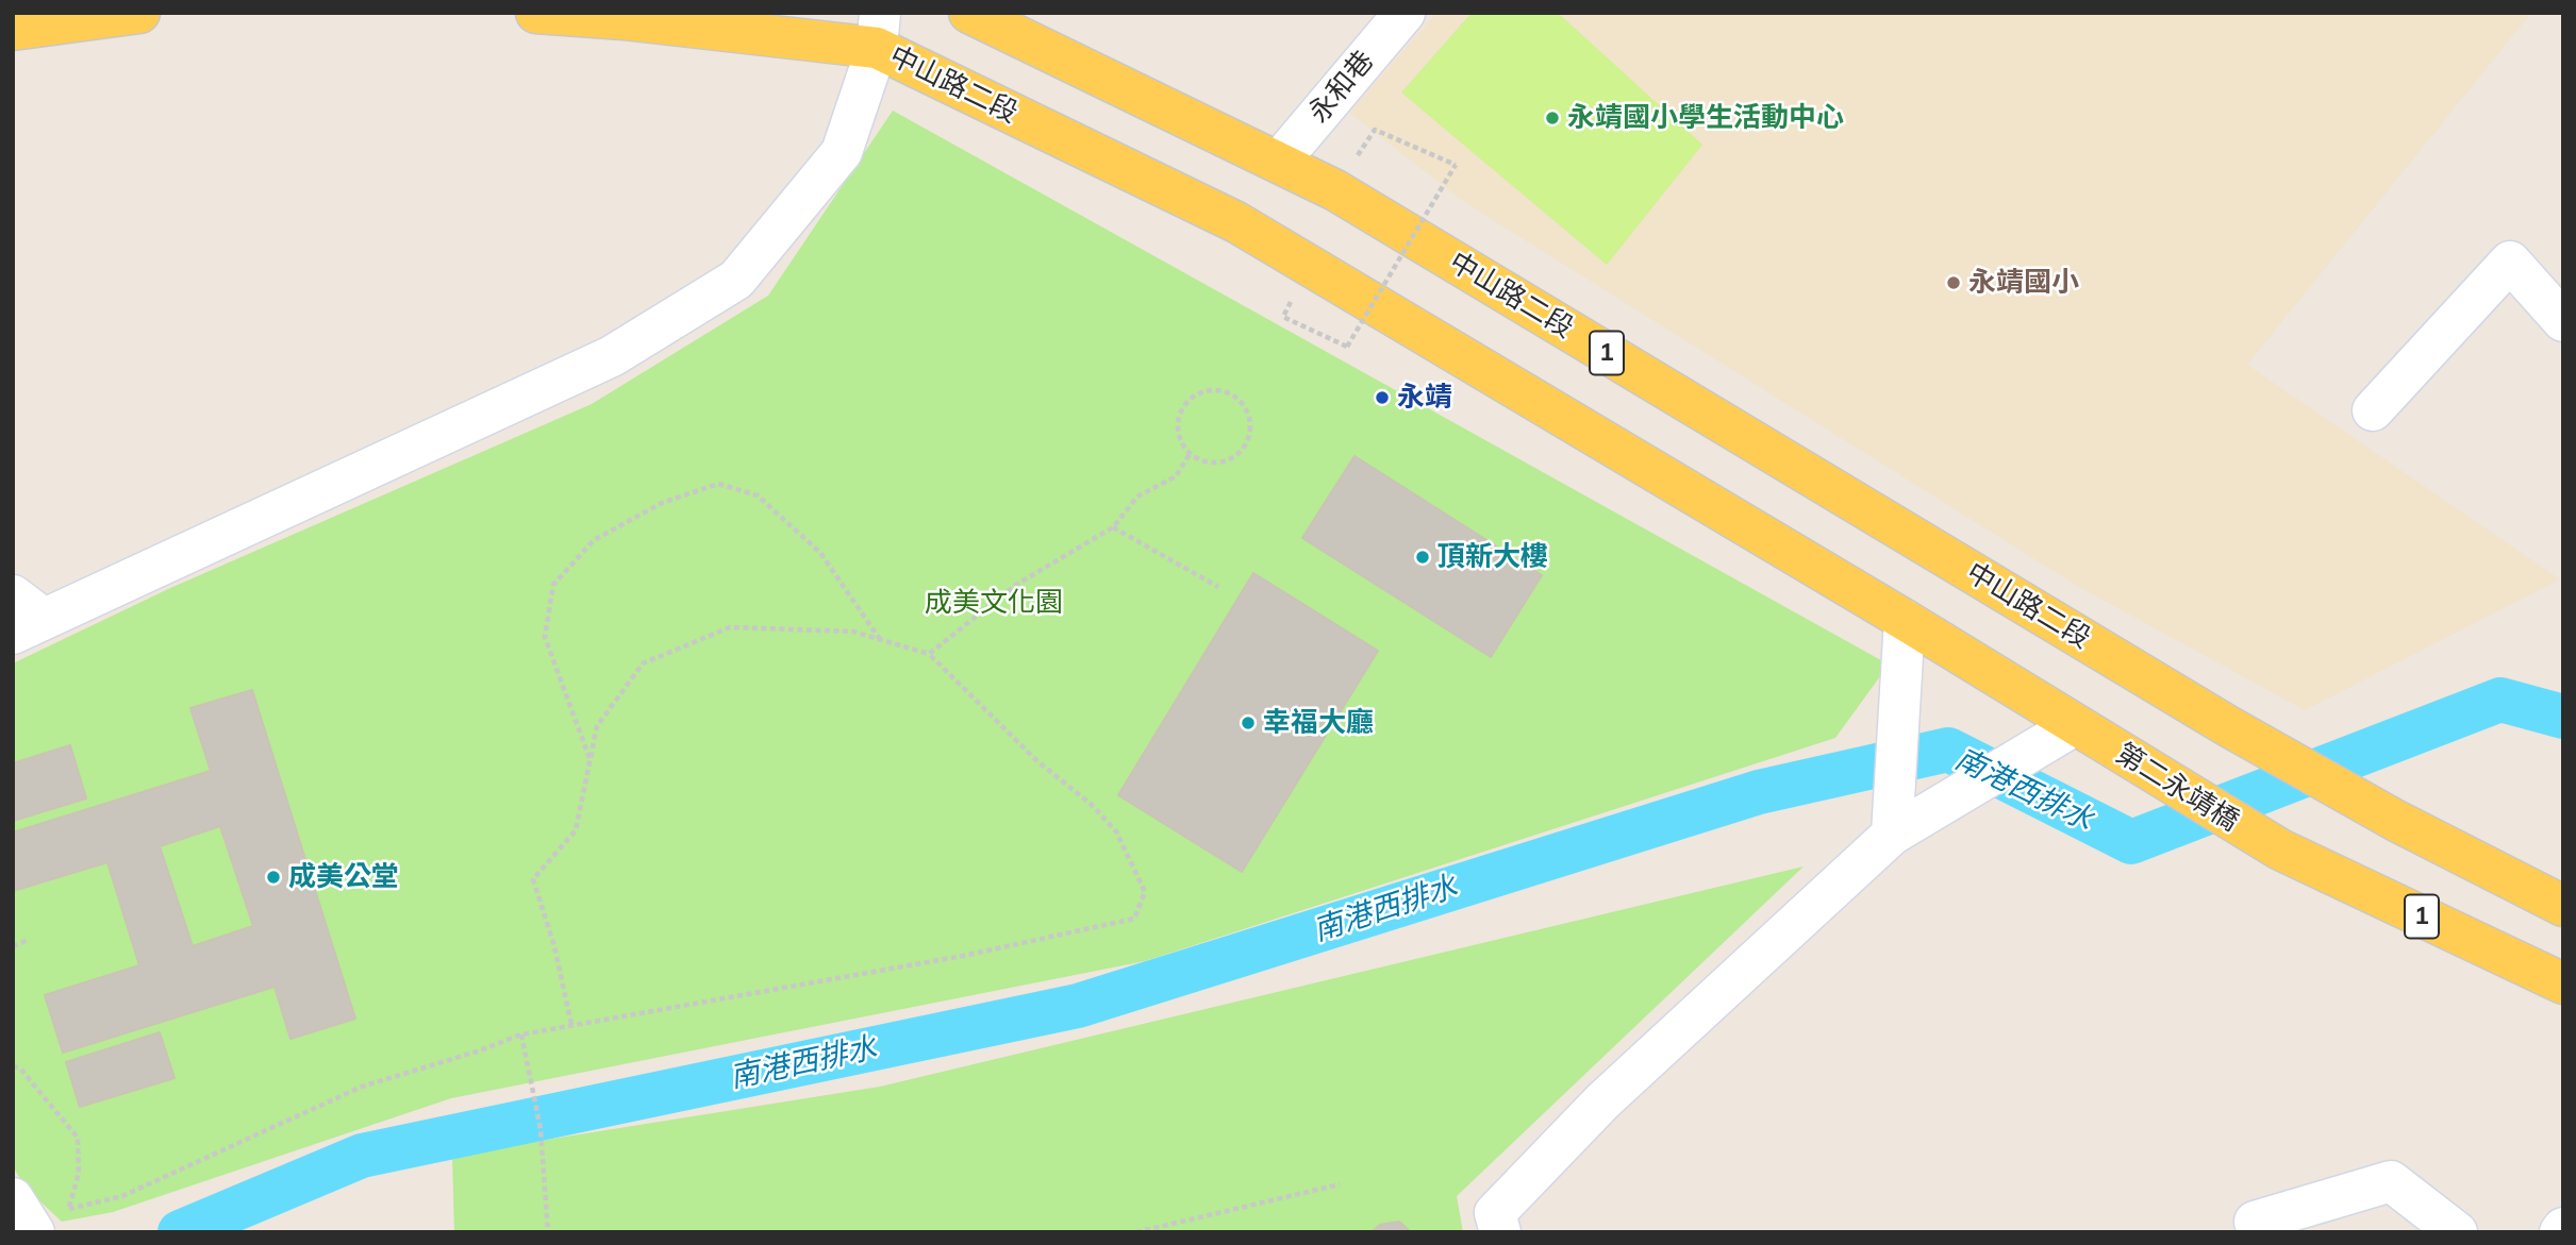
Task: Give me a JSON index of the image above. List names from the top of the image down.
{
  "streets": {
    "main road": ["中山路二段", "1", "第二永靖橋"],
    "street": ["永和巷"]
  },
  "crossings": [
    ["中山路二段", "永和巷"],
    ["中山路二段", "1"],
    ["中山路二段", "第二永靖橋"]
  ],
  "water": ["南港西排水"],
  "parks": ["成美文化園"],
  "places": [
    "永靖國小學生活動中心",
    "永靖國小",
    "永靖",
    "頂新大樓",
    "幸福大廳",
    "成美公堂"
  ]
}
